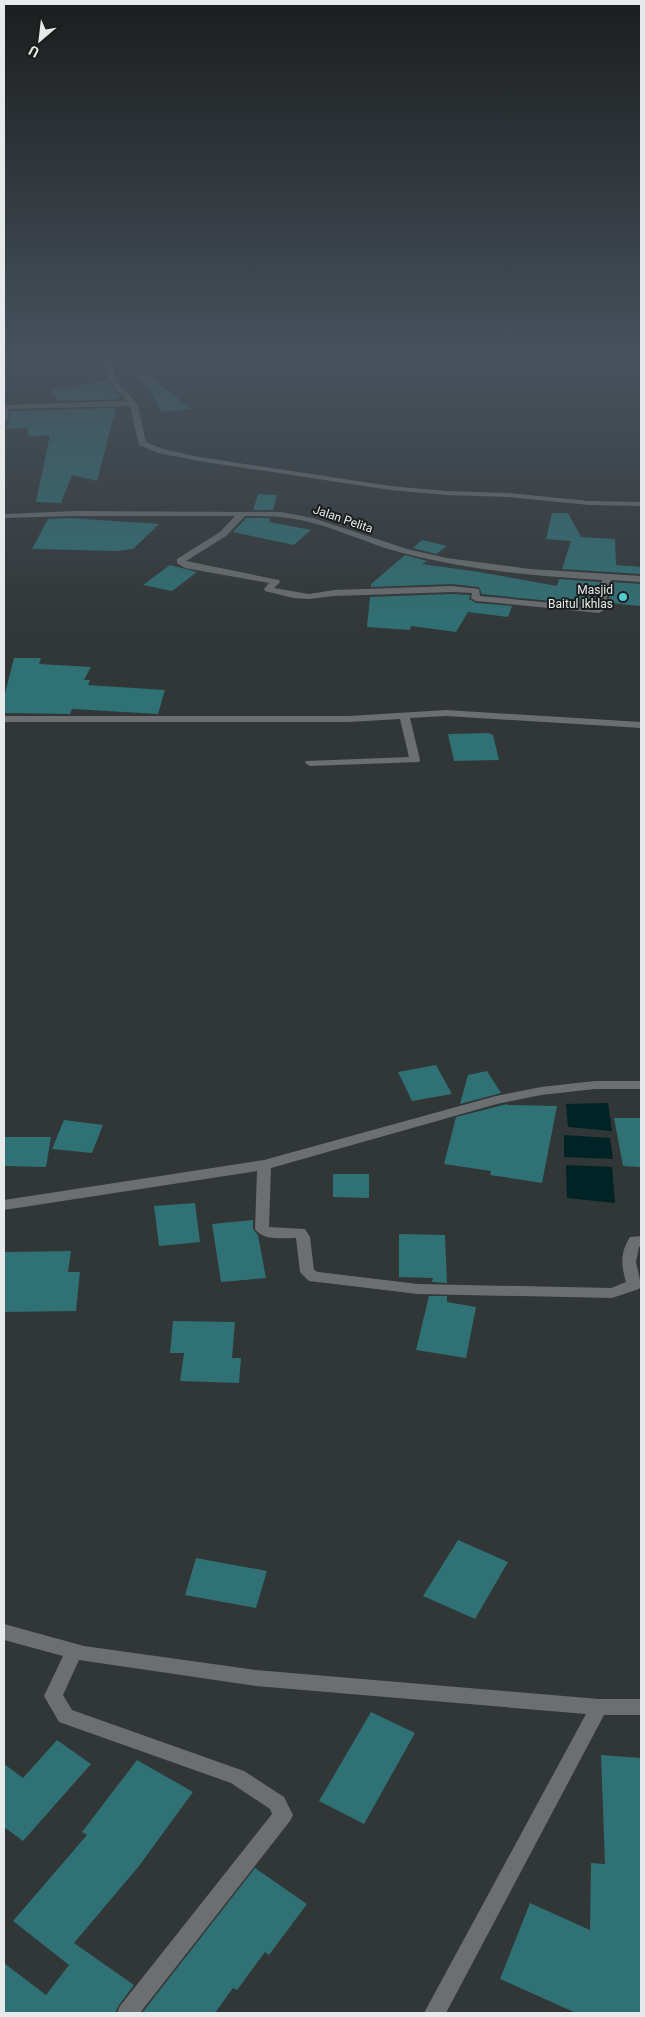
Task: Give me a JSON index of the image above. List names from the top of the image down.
{
  "streets": {
    "street": ["Jalan Pelita"]
  },
  "places": ["Masjid Baitul Ikhlas"],
  "north": "bottom left"
}
